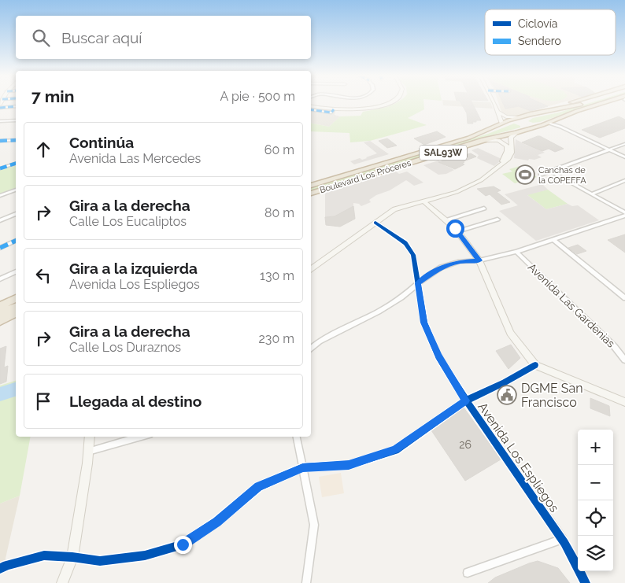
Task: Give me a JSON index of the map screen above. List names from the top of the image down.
{
  "streets": {
    "highway": ["SAL93W", "Boulevard Los Próceres"],
    "street": ["Avenida Las Gardenias", "Avenida Los Espliegos"]
  },
  "places": {
    "sports": ["Canchas de la COPEFFA"],
    "public building": ["DGME San Francisco"]
  },
  "house_numbers": ["26"],
  "legend": ["Ciclovía", "Sendero"],
  "page": {
    "search": "Buscar aquí",
    "heading": ["7 min", "A pie · 500 m"],
    "list": [
      ["Continúa", "Avenida Las Mercedes", "60 m"],
      ["Gira a la derecha", "Calle Los Eucaliptos", "80 m"],
      ["Gira a la izquierda", "Avenida Los Espliegos", "130 m"],
      ["Gira a la derecha", "Calle Los Duraznos", "230 m"],
      "Llegada al destino"
    ],
    "map_buttons": ["+", "−"]
  }
}
